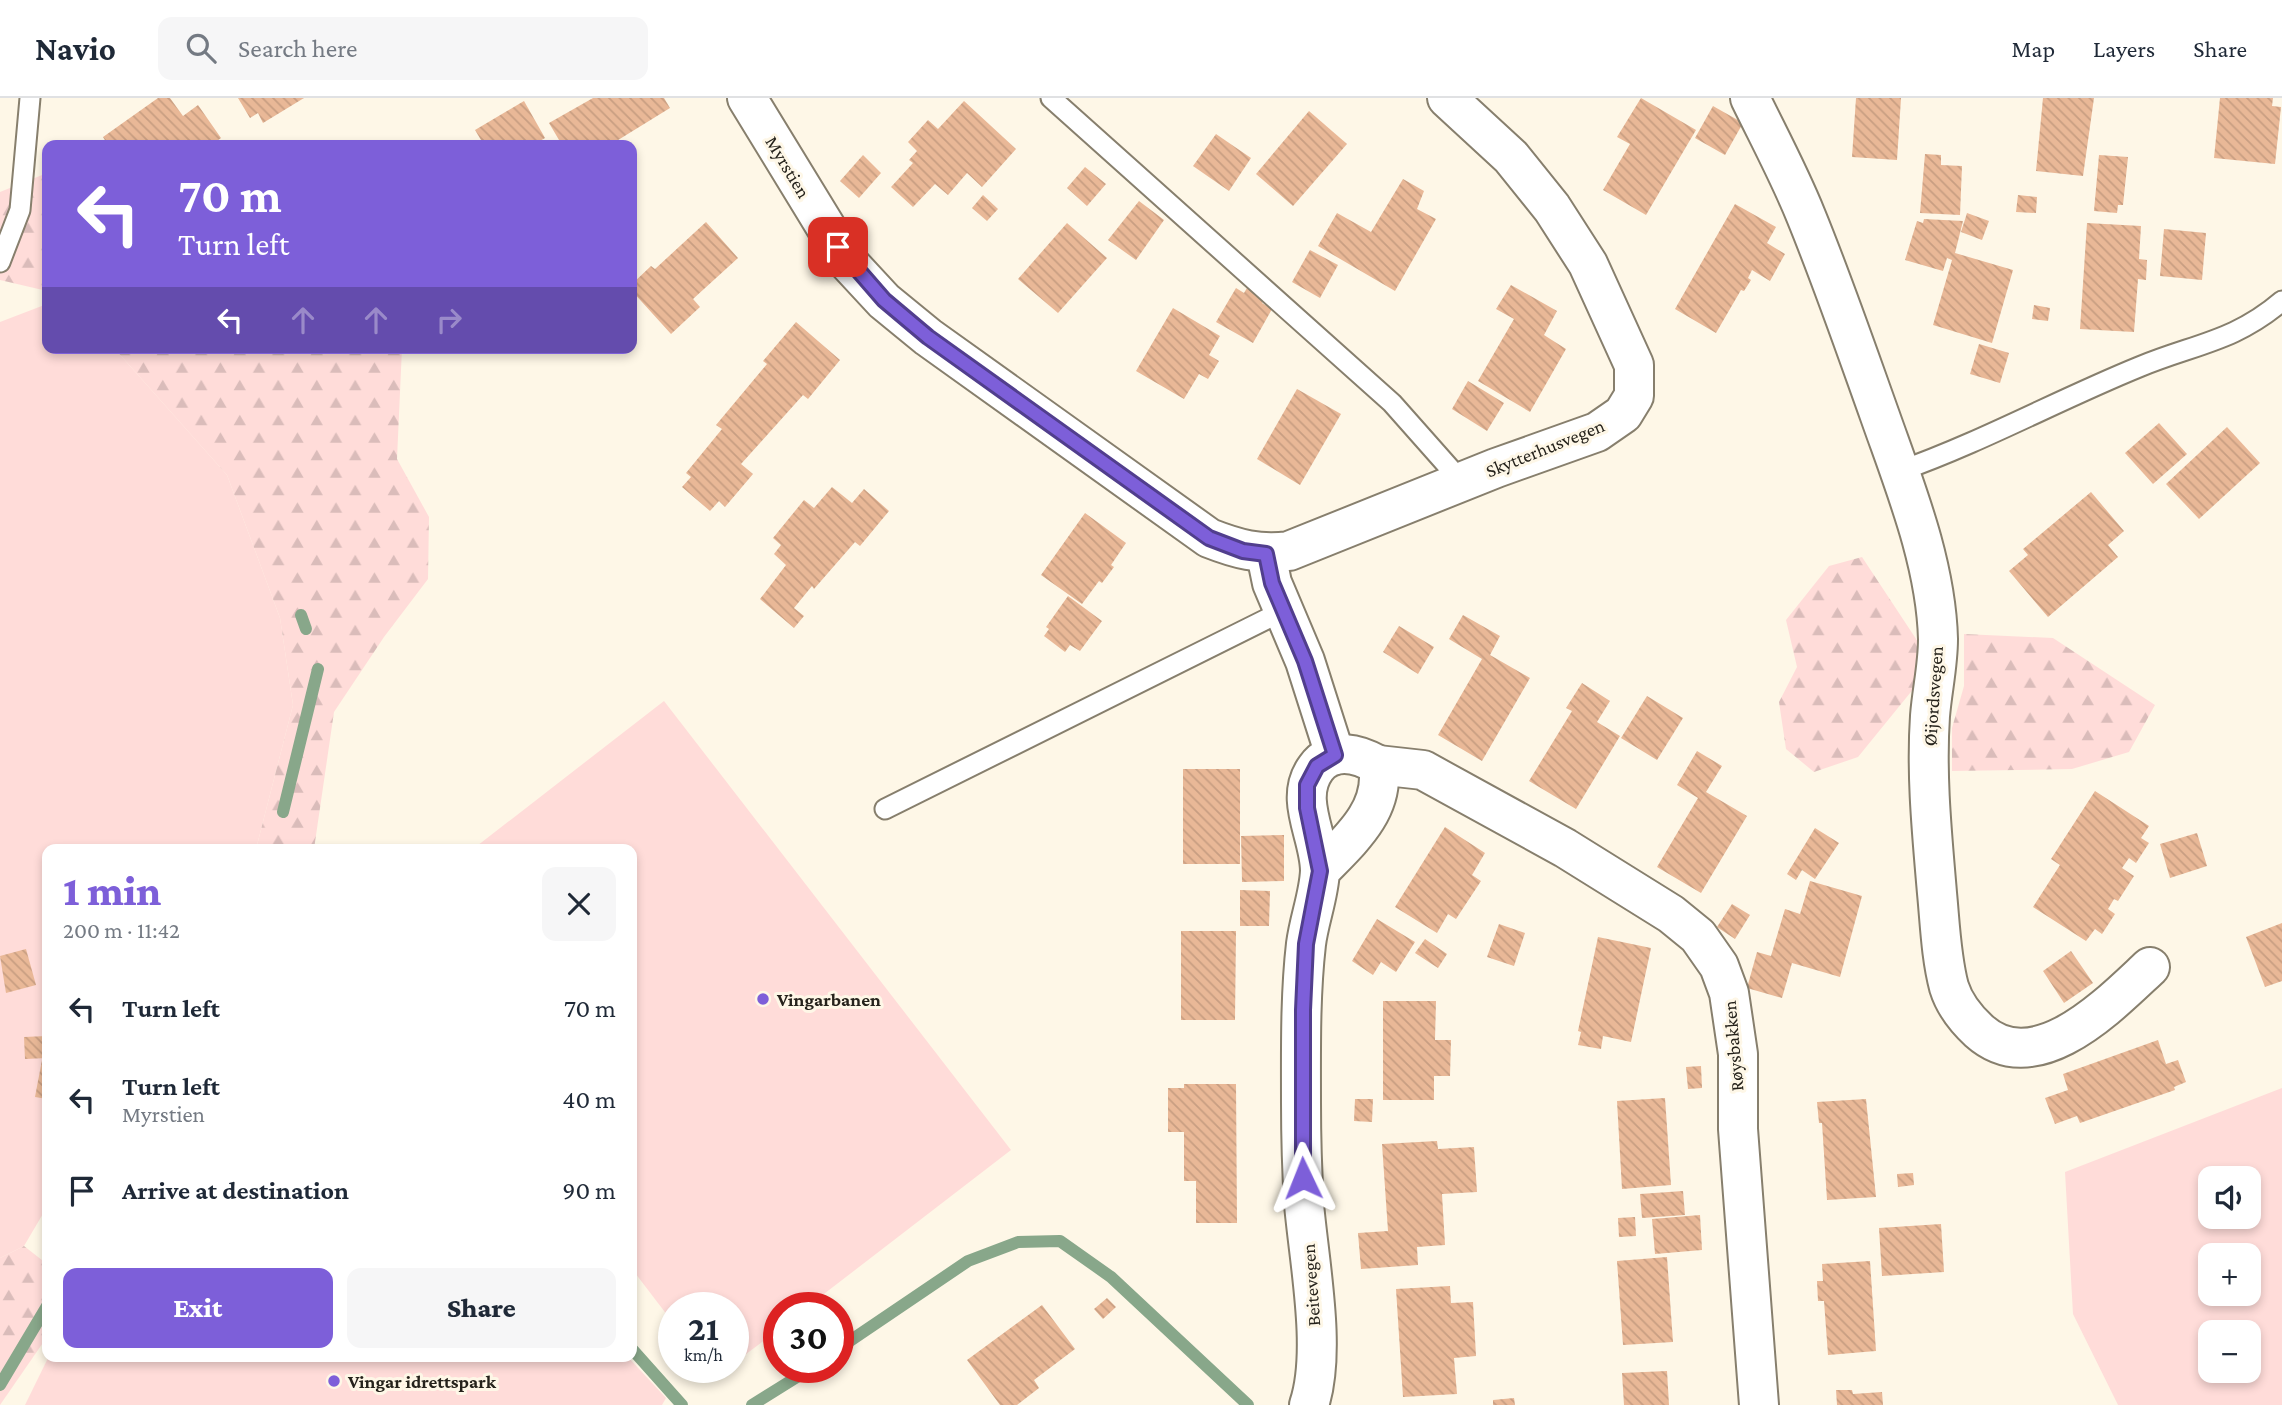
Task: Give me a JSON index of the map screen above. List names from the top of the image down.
{
  "streets": {
    "street": [
      "Myrstien",
      "Skytterhusvegen",
      "Øijordsvegen",
      "Røysbakken",
      "Beitevegen"
    ]
  },
  "crossings": [
    ["Myrstien", "Skytterhusvegen"]
  ],
  "places": ["Vingarbanen", "Vingar idrettspark"],
  "page": {
    "header": "Navio",
    "search": "Search here",
    "nav": ["Map", "Layers", "Share"],
    "turn": ["70 m", "Turn left"],
    "heading": ["1 min", "200 m · 11:42"],
    "list": [
      {
        "name": "Turn left",
        "value": "70 m"
      },
      {
        "name": "Turn left",
        "note": "Myrstien",
        "value": "40 m"
      },
      {
        "name": "Arrive at destination",
        "value": "90 m"
      }
    ],
    "map_buttons": ["+", "−"],
    "buttons": ["Exit", "Share"],
    "speed": "21 km/h",
    "limit": "30"
  }
}
